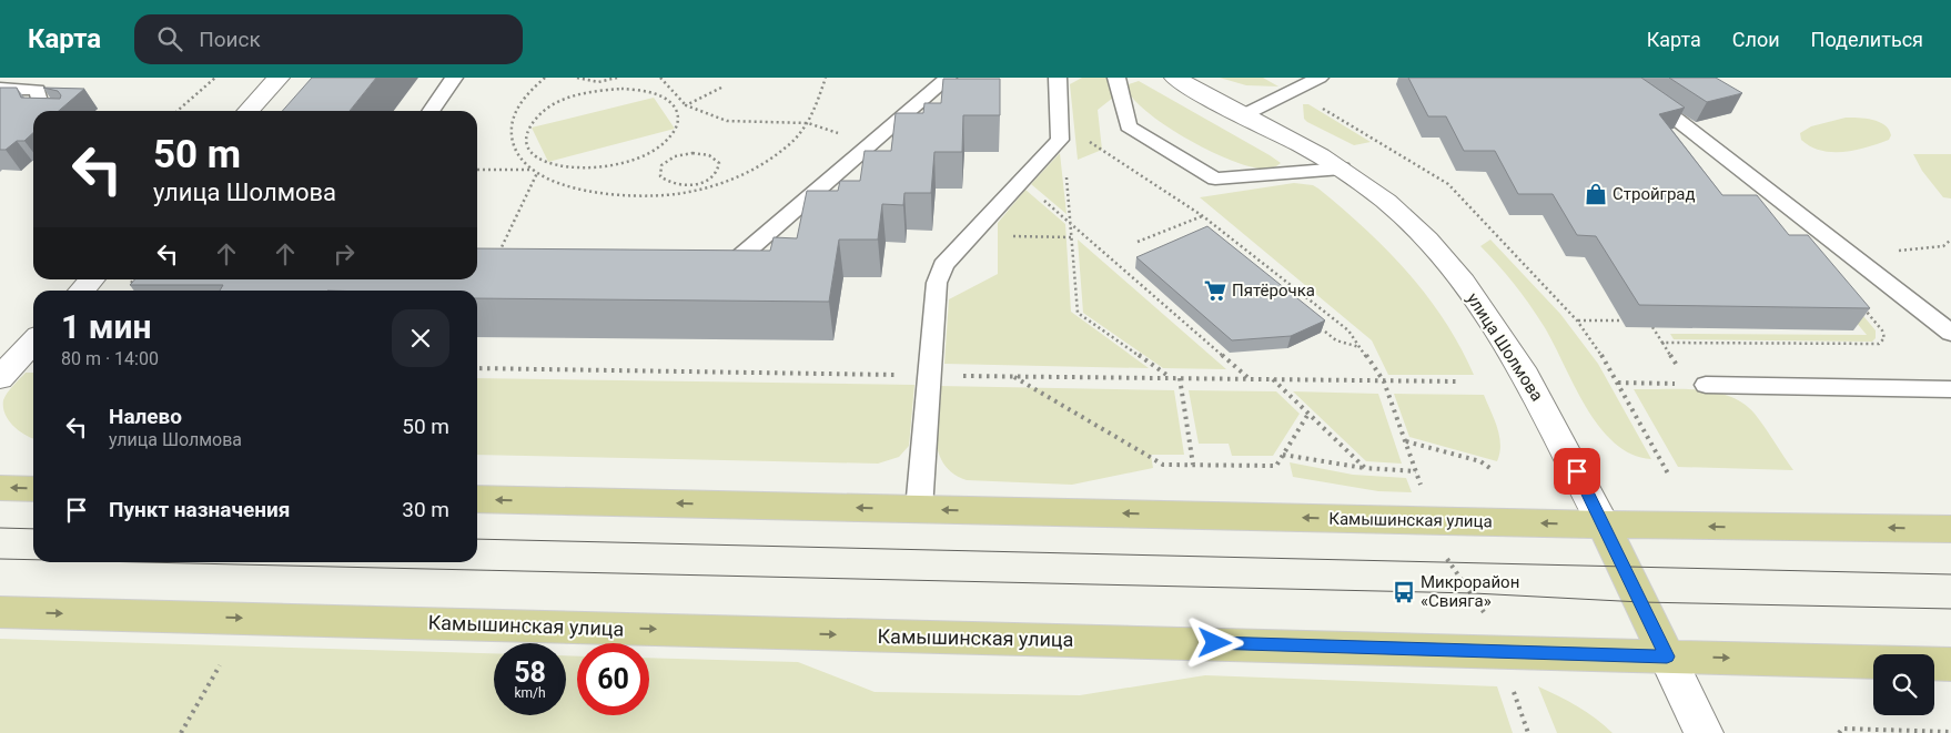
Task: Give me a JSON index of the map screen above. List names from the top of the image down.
{
  "streets": {
    "main road": ["улица Шолмова", "Камышинская улица"]
  },
  "crossings": [
    ["улица Шолмова", "Камышинская улица"]
  ],
  "places": {
    "shop": ["Стройград"],
    "supermarket": ["Пятёрочка"],
    "bus stop": ["Микрорайон «Свияга»"]
  },
  "page": {
    "header": "Карта",
    "search": "Поиск",
    "nav": ["Карта", "Слои", "Поделиться"],
    "turn": ["50 m", "улица Шолмова"],
    "heading": ["1 мин", "80 m · 14:00"],
    "list": [
      {
        "name": "Налево",
        "note": "улица Шолмова",
        "value": "50 m"
      },
      {
        "name": "Пункт назначения",
        "value": "30 m"
      }
    ],
    "speed": "58 km/h",
    "limit": "60"
  }
}
